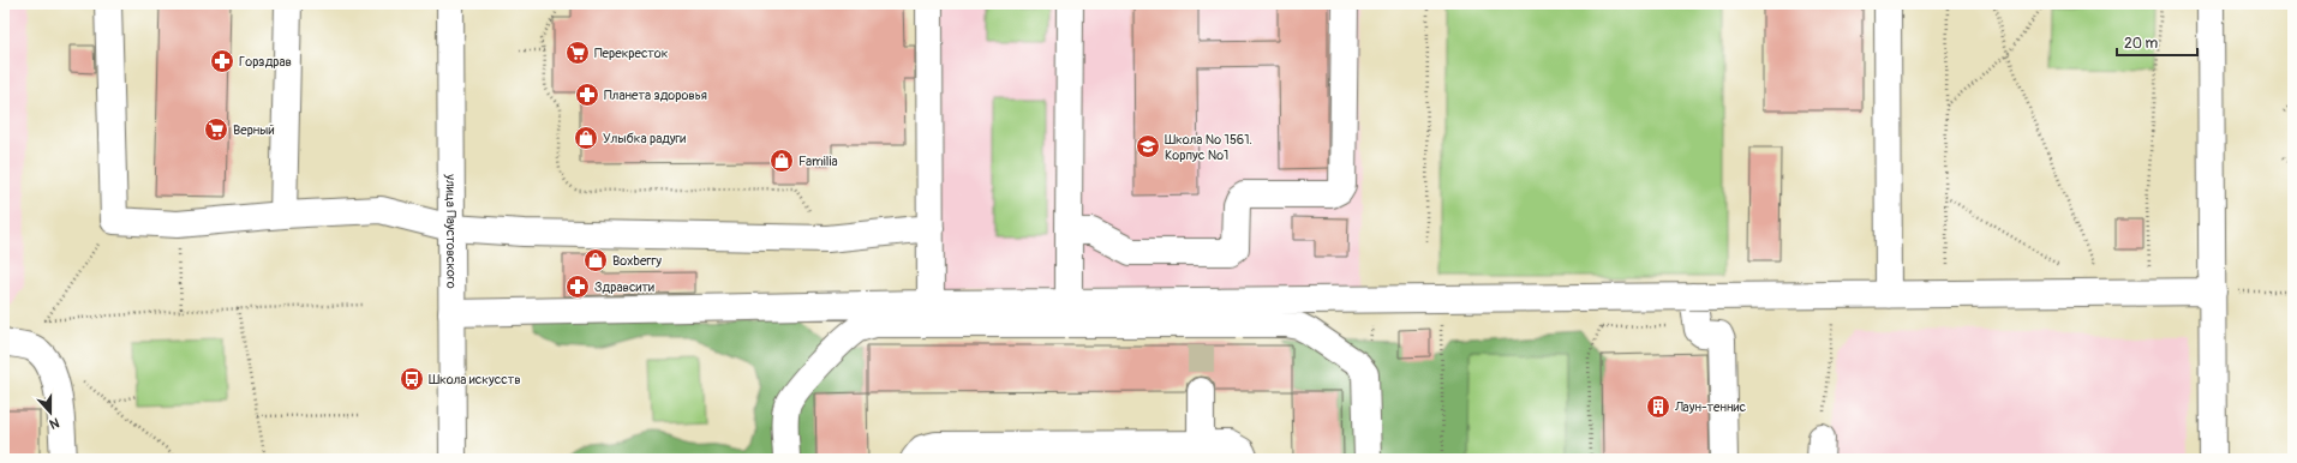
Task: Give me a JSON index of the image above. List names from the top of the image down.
{
  "streets": {
    "main road": ["улица Паустовского"]
  },
  "places": {
    "supermarket": ["Перекресток", "Верный"],
    "pharmacy": ["Горздрав", "Планета здоровья", "Здравсити"],
    "shop": ["Улыбка радуги", "Familia", "Boxberry"],
    "school or university": ["Школа № 1561. Корпус №1"],
    "bus stop": ["Школа искусств"],
    "building": ["Лаун-теннис"]
  },
  "scale_bar": "20 m",
  "north": "bottom"
}
